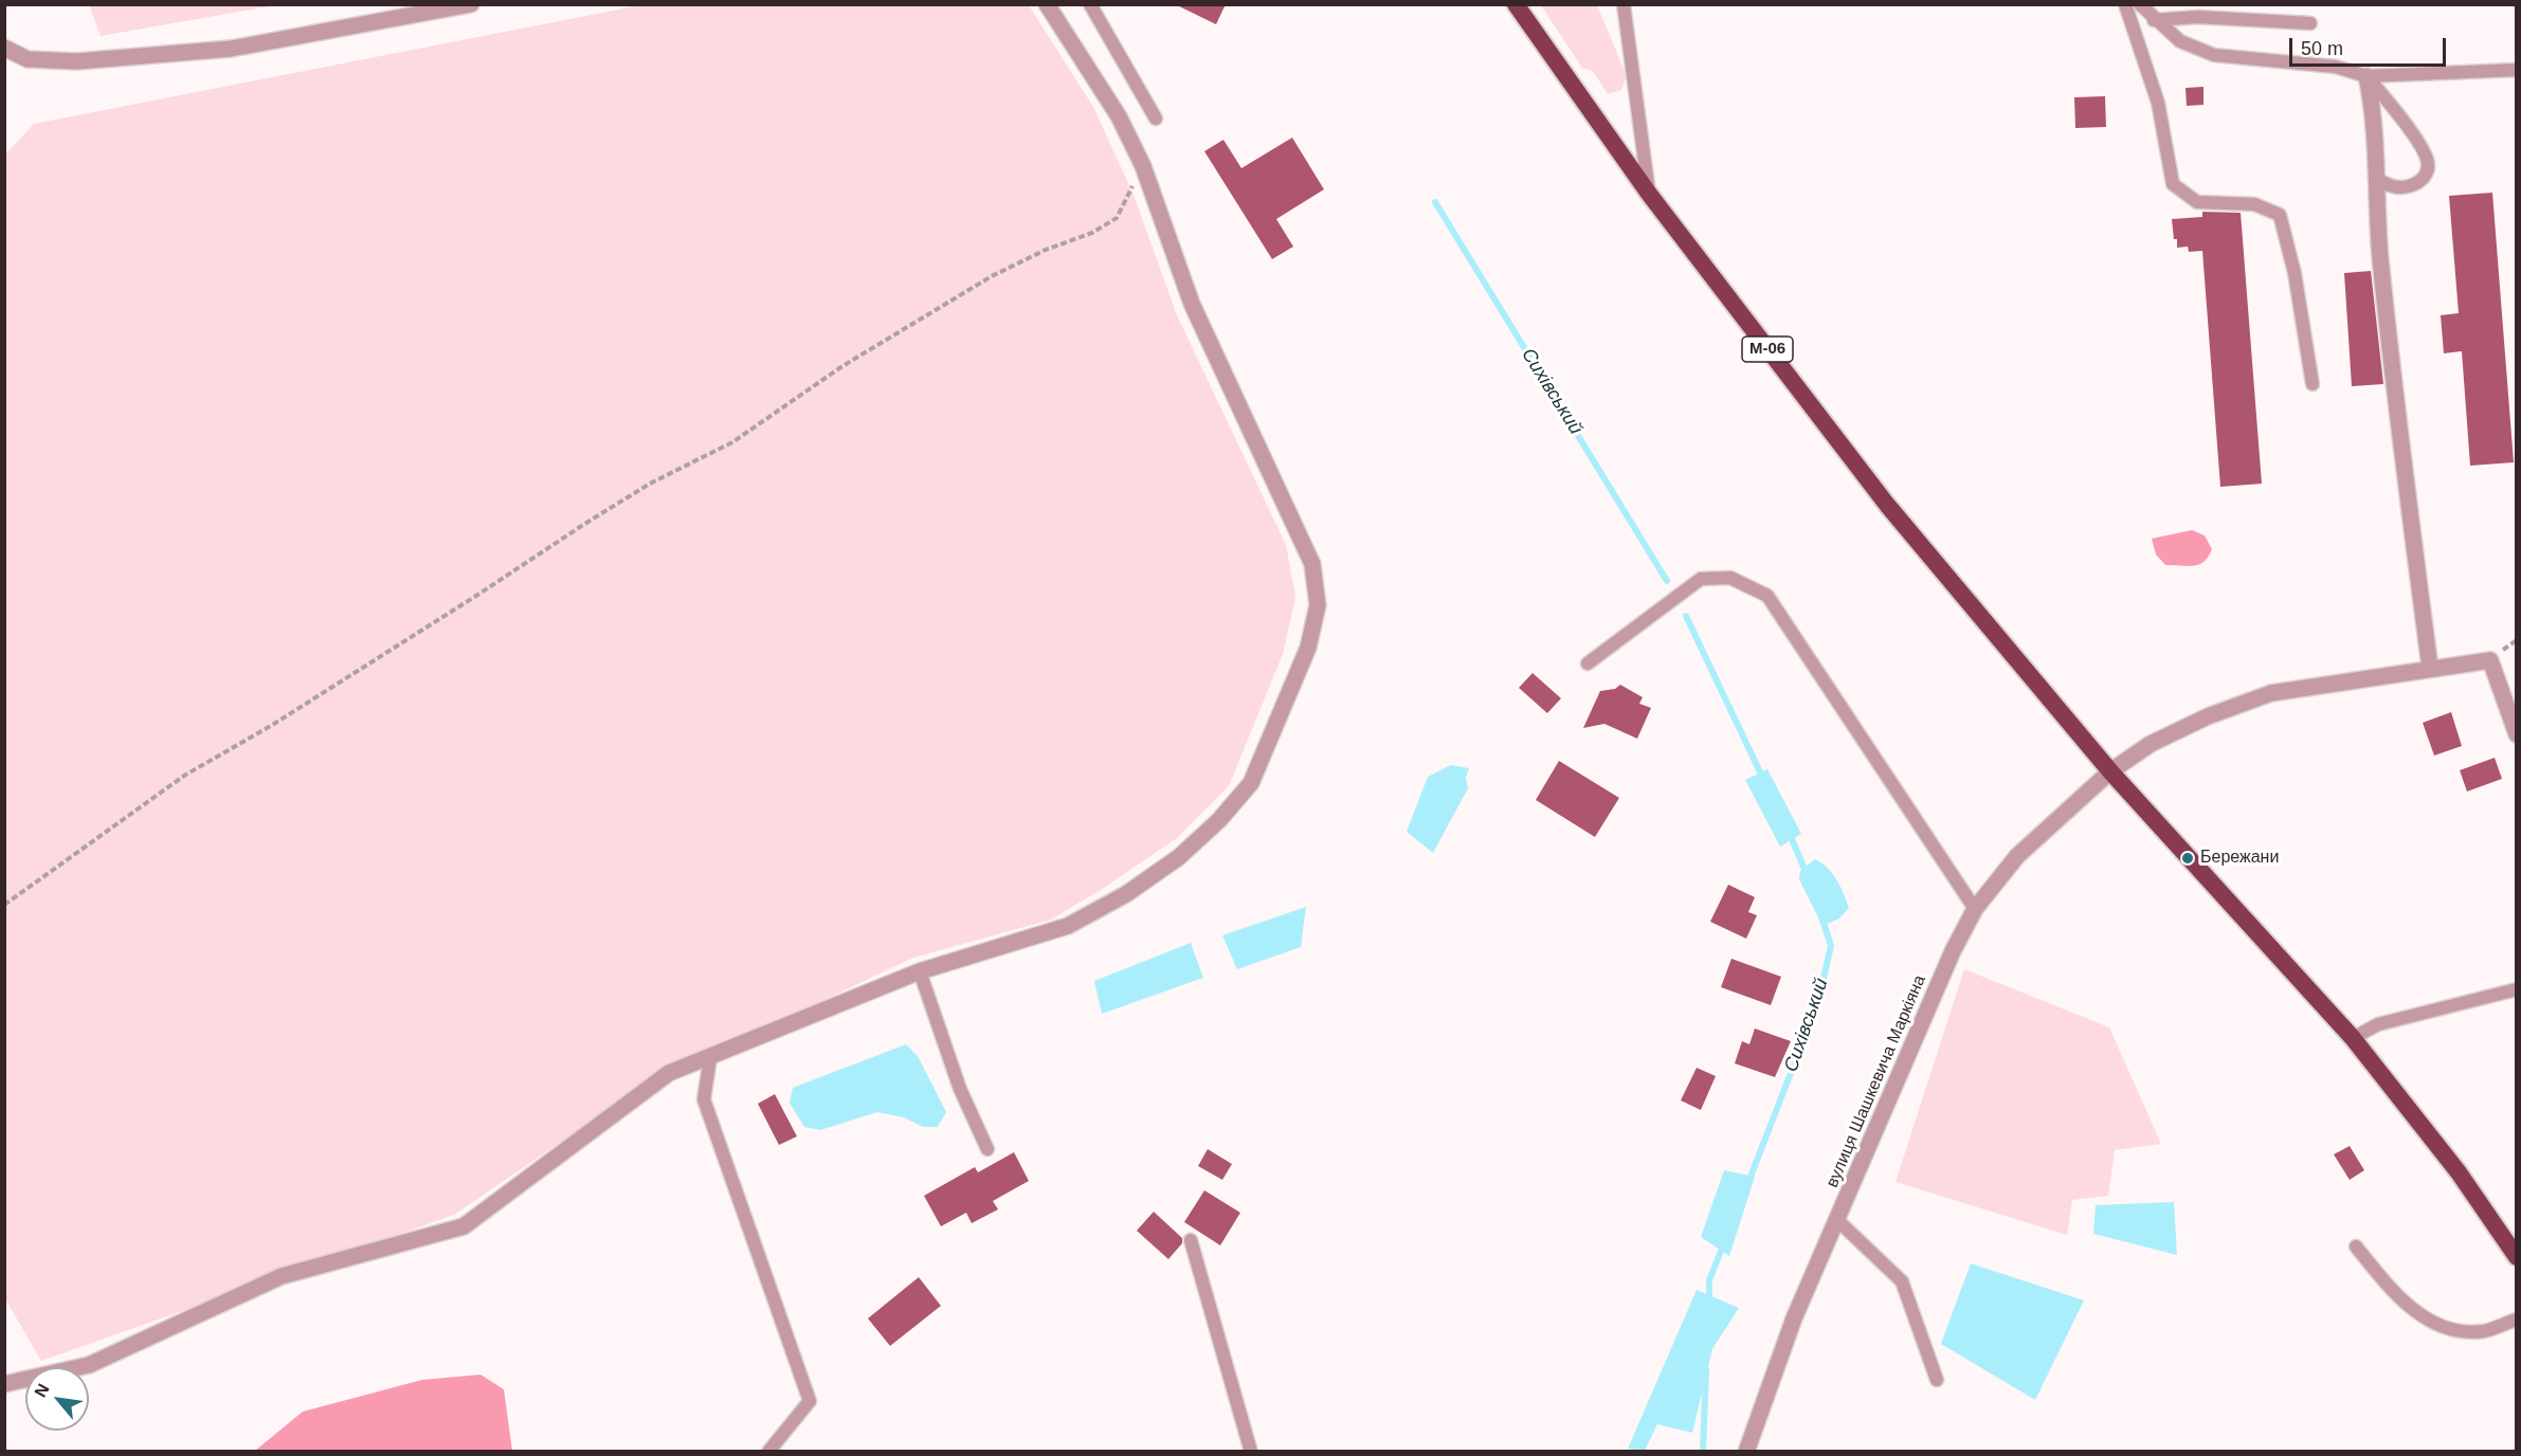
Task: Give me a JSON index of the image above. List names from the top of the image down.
{
  "streets": {
    "highway": ["М-06"],
    "street": ["вулиця Шашкевича Маркіяна"]
  },
  "crossings": [
    ["М-06", "вулиця Шашкевича Маркіяна"]
  ],
  "water": ["Сихівський"],
  "places": ["Бережани"],
  "scale_bar": "50 m",
  "north": "top left"
}
